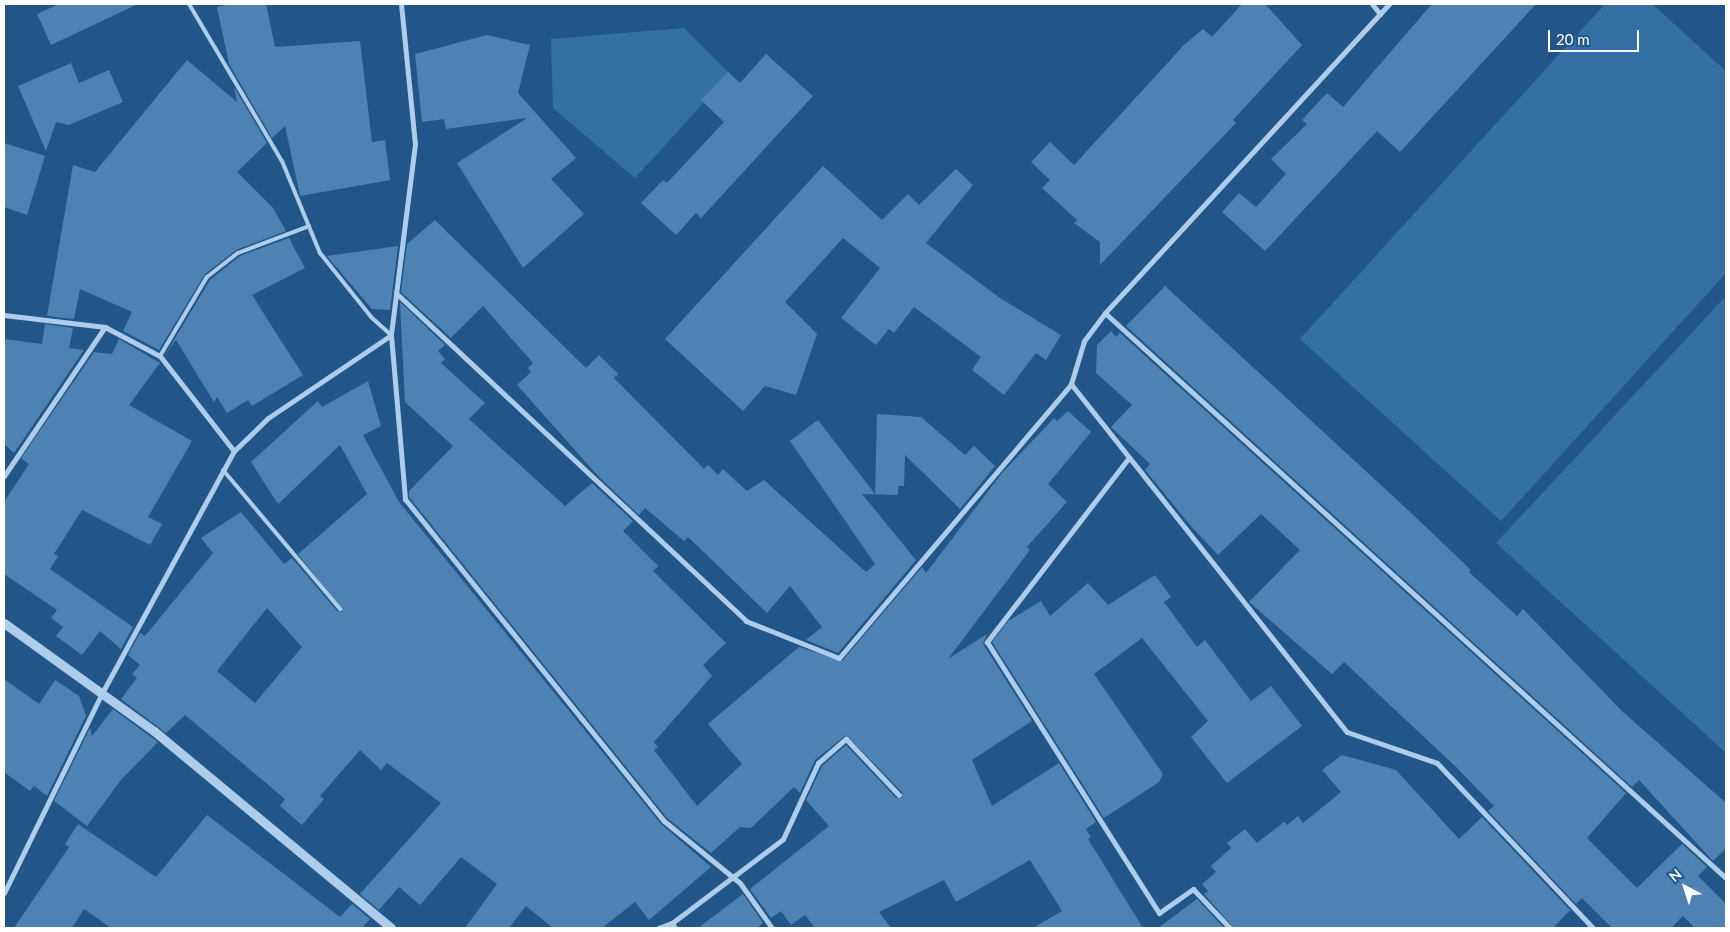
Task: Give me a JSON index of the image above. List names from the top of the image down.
{
  "scale_bar": "20 m",
  "north": "top left"
}
